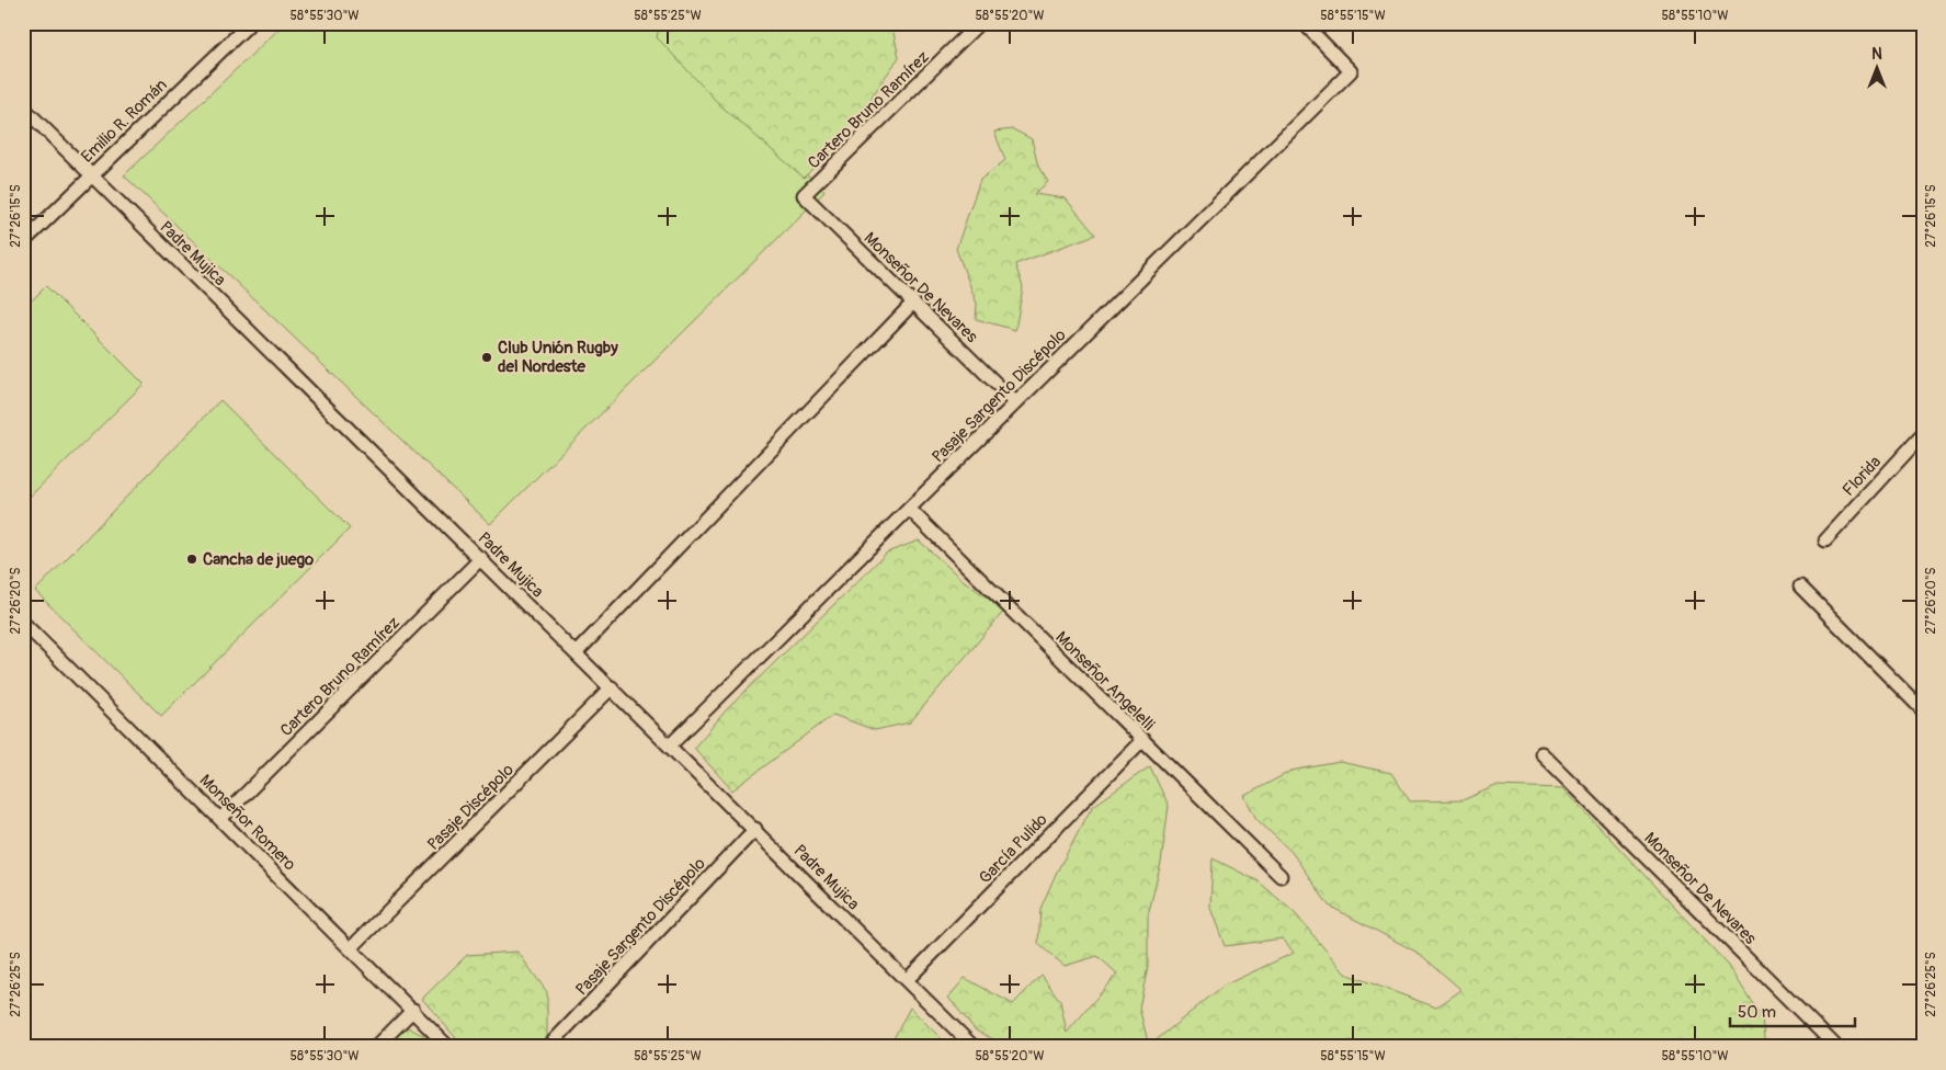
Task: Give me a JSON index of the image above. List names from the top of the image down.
{
  "streets": {
    "street": [
      "Cartero Bruno Ramírez",
      "Emilio R. Román",
      "Padre Mujica",
      "Monseñor De Nevares",
      "Pasaje Sargento Discépolo",
      "Florida",
      "Monseñor Angelelli",
      "Pasaje Discépolo",
      "Monseñor Romero",
      "García Pulido"
    ]
  },
  "crossings": [
    ["Cartero Bruno Ramírez", "Padre Mujica"],
    ["Cartero Bruno Ramírez", "Monseñor De Nevares"],
    ["Cartero Bruno Ramírez", "Monseñor Romero"],
    ["Emilio R. Román", "Padre Mujica"],
    ["Padre Mujica", "Pasaje Sargento Discépolo"],
    ["Padre Mujica", "Pasaje Discépolo"],
    ["Padre Mujica", "García Pulido"],
    ["Monseñor De Nevares", "Pasaje Sargento Discépolo"],
    ["Pasaje Sargento Discépolo", "Monseñor Angelelli"],
    ["Monseñor Angelelli", "García Pulido"],
    ["Pasaje Discépolo", "Monseñor Romero"]
  ],
  "places": ["Club Unión Rugby del Nordeste", "Cancha de juego"],
  "scale_bar": "50 m",
  "north": "top",
  "coordinates": [
    "58°55'30\"W",
    "58°55'25\"W",
    "58°55'20\"W",
    "58°55'15\"W",
    "58°55'10\"W",
    "27°26'15\"S",
    "27°26'20\"S",
    "27°26'25\"S"
  ]
}
